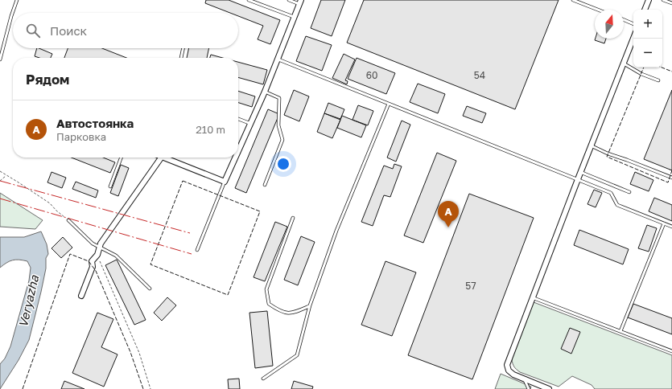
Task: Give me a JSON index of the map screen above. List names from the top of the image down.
{
  "water": ["Veryazha"],
  "house_numbers": ["60", "54", "57"],
  "north": "top",
  "page": {
    "map_buttons": ["+", "−"],
    "search": "Поиск",
    "heading": "Рядом",
    "list": [
      {
        "mark": "A",
        "name": "Автостоянка",
        "note": "Парковка",
        "value": "210 m"
      }
    ],
    "pins": "A"
  }
}
